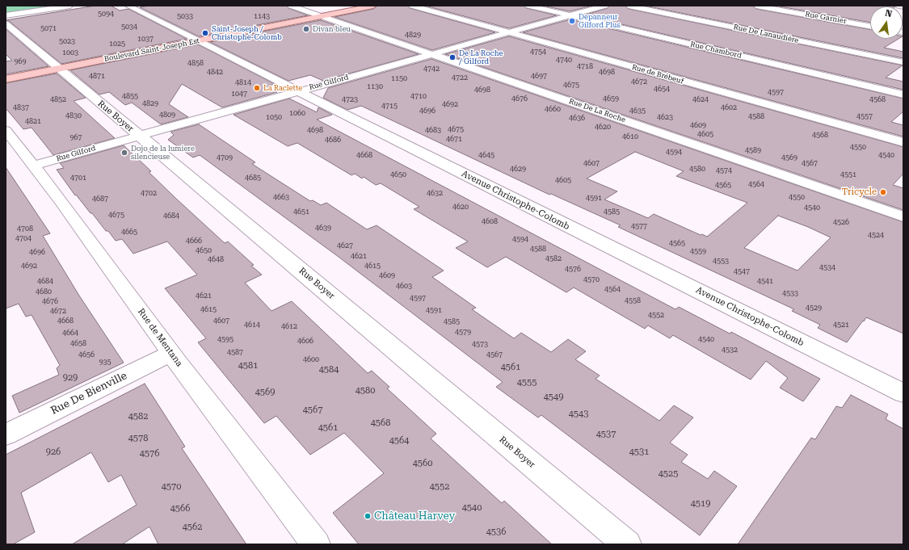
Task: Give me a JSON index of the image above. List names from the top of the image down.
{
  "streets": {
    "main road": ["Boulevard Saint-Joseph Est"],
    "street": [
      "Rue Garnier",
      "Rue De Lanaudière",
      "Rue Chambord",
      "Rue de Brébeuf",
      "Rue Gilford",
      "Rue De La Roche",
      "Rue Boyer",
      "Avenue Christophe-Colomb",
      "Rue de Mentana",
      "Rue De Bienville"
    ]
  },
  "crossings": [
    ["Boulevard Saint-Joseph Est", "Rue De La Roche"],
    ["Boulevard Saint-Joseph Est", "Rue Boyer"],
    ["Boulevard Saint-Joseph Est", "Avenue Christophe-Colomb"],
    ["Rue Chambord", "Rue Gilford"],
    ["Rue de Brébeuf", "Rue Gilford"],
    ["Rue Gilford", "Rue De La Roche"],
    ["Rue Gilford", "Rue Boyer"],
    ["Rue Gilford", "Avenue Christophe-Colomb"],
    ["Rue Gilford", "Rue de Mentana"],
    ["Rue de Mentana", "Rue De Bienville"]
  ],
  "places": [
    "Depanneur Gilford Plus",
    "Divan bleu",
    "Saint-Joseph / Christophe-Colomb",
    "De La Roche / Gilford",
    "La Raclette",
    "Dojo de la lumiere silencieuse",
    "Tricycle",
    "Château Harvey"
  ],
  "house_numbers": [
    "5094",
    "5033",
    "1143",
    "5034",
    "5071",
    "4829",
    "1037",
    "5023",
    "1025",
    "4754",
    "1003",
    "4740",
    "969",
    "4858",
    "4718",
    "4742",
    "4842",
    "4698",
    "4871",
    "4697",
    "4722",
    "1150",
    "4672",
    "4814",
    "4675",
    "1130",
    "4654",
    "4698",
    "4597",
    "1047",
    "4855",
    "4710",
    "4676",
    "4659",
    "4852",
    "4723",
    "4624",
    "4568",
    "4829",
    "4692",
    "4715",
    "4837",
    "4602",
    "4660",
    "4696",
    "4635",
    "1060",
    "4809",
    "4830",
    "4588",
    "4557",
    "1050",
    "4623",
    "4636",
    "4821",
    "4609",
    "4620",
    "4675",
    "4698",
    "4683",
    "4605",
    "4568",
    "4610",
    "967",
    "4671",
    "4686",
    "4550",
    "4589",
    "4594",
    "4668",
    "4645",
    "4540",
    "4709",
    "4569",
    "4607",
    "4567",
    "4629",
    "4580",
    "4574",
    "4650",
    "4551",
    "4701",
    "4685",
    "4605",
    "4564",
    "4565",
    "4702",
    "4632",
    "4663",
    "4550",
    "4591",
    "4687",
    "4620",
    "4540",
    "4651",
    "4585",
    "4675",
    "4684",
    "4608",
    "4526",
    "4577",
    "4639",
    "4708",
    "4665",
    "4524",
    "4704",
    "4594",
    "4666",
    "4565",
    "4627",
    "4588",
    "4650",
    "4559",
    "4696",
    "4621",
    "4582",
    "4648",
    "4553",
    "4692",
    "4615",
    "4534",
    "4576",
    "4547",
    "4609",
    "4570",
    "4684",
    "4541",
    "4603",
    "4564",
    "4680",
    "4533",
    "4621",
    "4597",
    "4558",
    "4676",
    "4529",
    "4615",
    "4591",
    "4672",
    "4552",
    "4668",
    "4607",
    "4585",
    "4614",
    "4521",
    "4612",
    "4579",
    "4664",
    "4595",
    "4540",
    "4606",
    "4658",
    "4573",
    "4532",
    "4587",
    "4656",
    "4567",
    "4600",
    "935",
    "4581",
    "4561",
    "4584",
    "929",
    "4555",
    "4580",
    "4569",
    "4549",
    "4567",
    "4543",
    "4582",
    "4568",
    "4561",
    "4537",
    "4578",
    "4564",
    "926",
    "4531",
    "4576",
    "4560",
    "4525",
    "4570",
    "4552",
    "4519",
    "4540",
    "4566",
    "4562",
    "4536"
  ],
  "north": "top"
}
